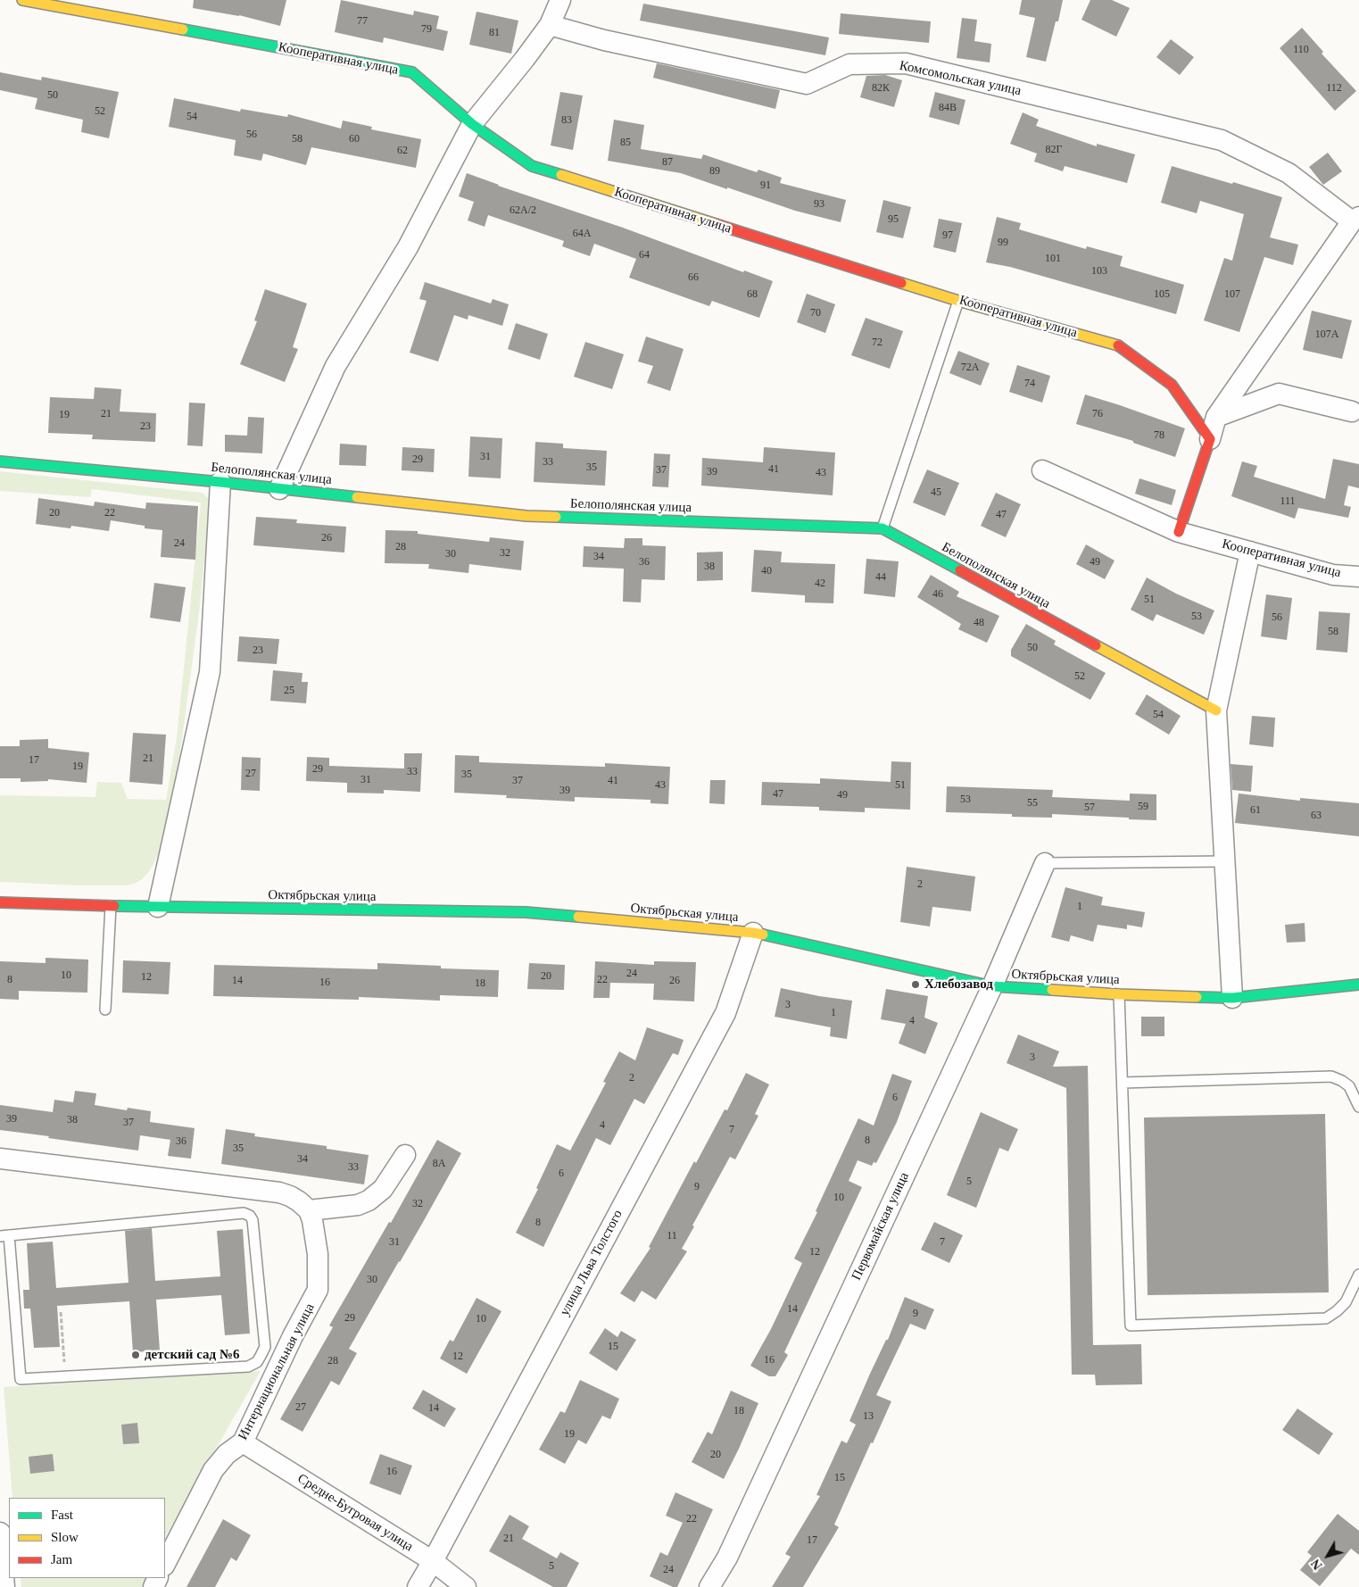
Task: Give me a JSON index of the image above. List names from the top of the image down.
{
  "streets": {
    "street": [
      "Кооперативная улица",
      "Комсомольская улица",
      "Белополянская улица",
      "Октябрьская улица",
      "Первомайская улица",
      "улица Льва Толстого",
      "Интернациональная улица",
      "Средне-Бугровая улица"
    ]
  },
  "crossings": [
    ["Октябрьская улица", "Первомайская улица"],
    ["Октябрьская улица", "улица Льва Толстого"],
    ["улица Льва Толстого", "Средне-Бугровая улица"],
    ["Интернациональная улица", "Средне-Бугровая улица"]
  ],
  "places": ["Хлебозавод", "детский сад №6"],
  "house_numbers": [
    "77",
    "79",
    "81",
    "110",
    "82К",
    "112",
    "50",
    "84В",
    "52",
    "54",
    "83",
    "56",
    "58",
    "60",
    "85",
    "82Г",
    "62",
    "87",
    "89",
    "91",
    "93",
    "62А/2",
    "95",
    "64А",
    "97",
    "99",
    "64",
    "101",
    "103",
    "66",
    "68",
    "105",
    "107",
    "70",
    "107А",
    "72",
    "72А",
    "74",
    "21",
    "76",
    "19",
    "23",
    "78",
    "31",
    "29",
    "33",
    "35",
    "41",
    "37",
    "39",
    "43",
    "45",
    "111",
    "20",
    "22",
    "47",
    "26",
    "24",
    "28",
    "32",
    "30",
    "34",
    "36",
    "49",
    "38",
    "40",
    "44",
    "42",
    "46",
    "51",
    "53",
    "56",
    "48",
    "58",
    "50",
    "23",
    "52",
    "25",
    "54",
    "21",
    "17",
    "19",
    "29",
    "33",
    "27",
    "35",
    "31",
    "37",
    "41",
    "43",
    "51",
    "39",
    "47",
    "49",
    "53",
    "55",
    "59",
    "57",
    "61",
    "63",
    "2",
    "1",
    "24",
    "10",
    "20",
    "12",
    "8",
    "22",
    "14",
    "26",
    "16",
    "18",
    "3",
    "1",
    "4",
    "3",
    "2",
    "6",
    "39",
    "38",
    "37",
    "4",
    "7",
    "8",
    "36",
    "35",
    "34",
    "8А",
    "33",
    "6",
    "5",
    "9",
    "10",
    "32",
    "8",
    "11",
    "31",
    "7",
    "12",
    "30",
    "14",
    "9",
    "29",
    "10",
    "15",
    "12",
    "16",
    "28",
    "27",
    "14",
    "18",
    "13",
    "19",
    "20",
    "16",
    "15",
    "22",
    "21",
    "17",
    "5",
    "24"
  ],
  "legend": ["Fast", "Slow", "Jam"],
  "north": "bottom left"
}
